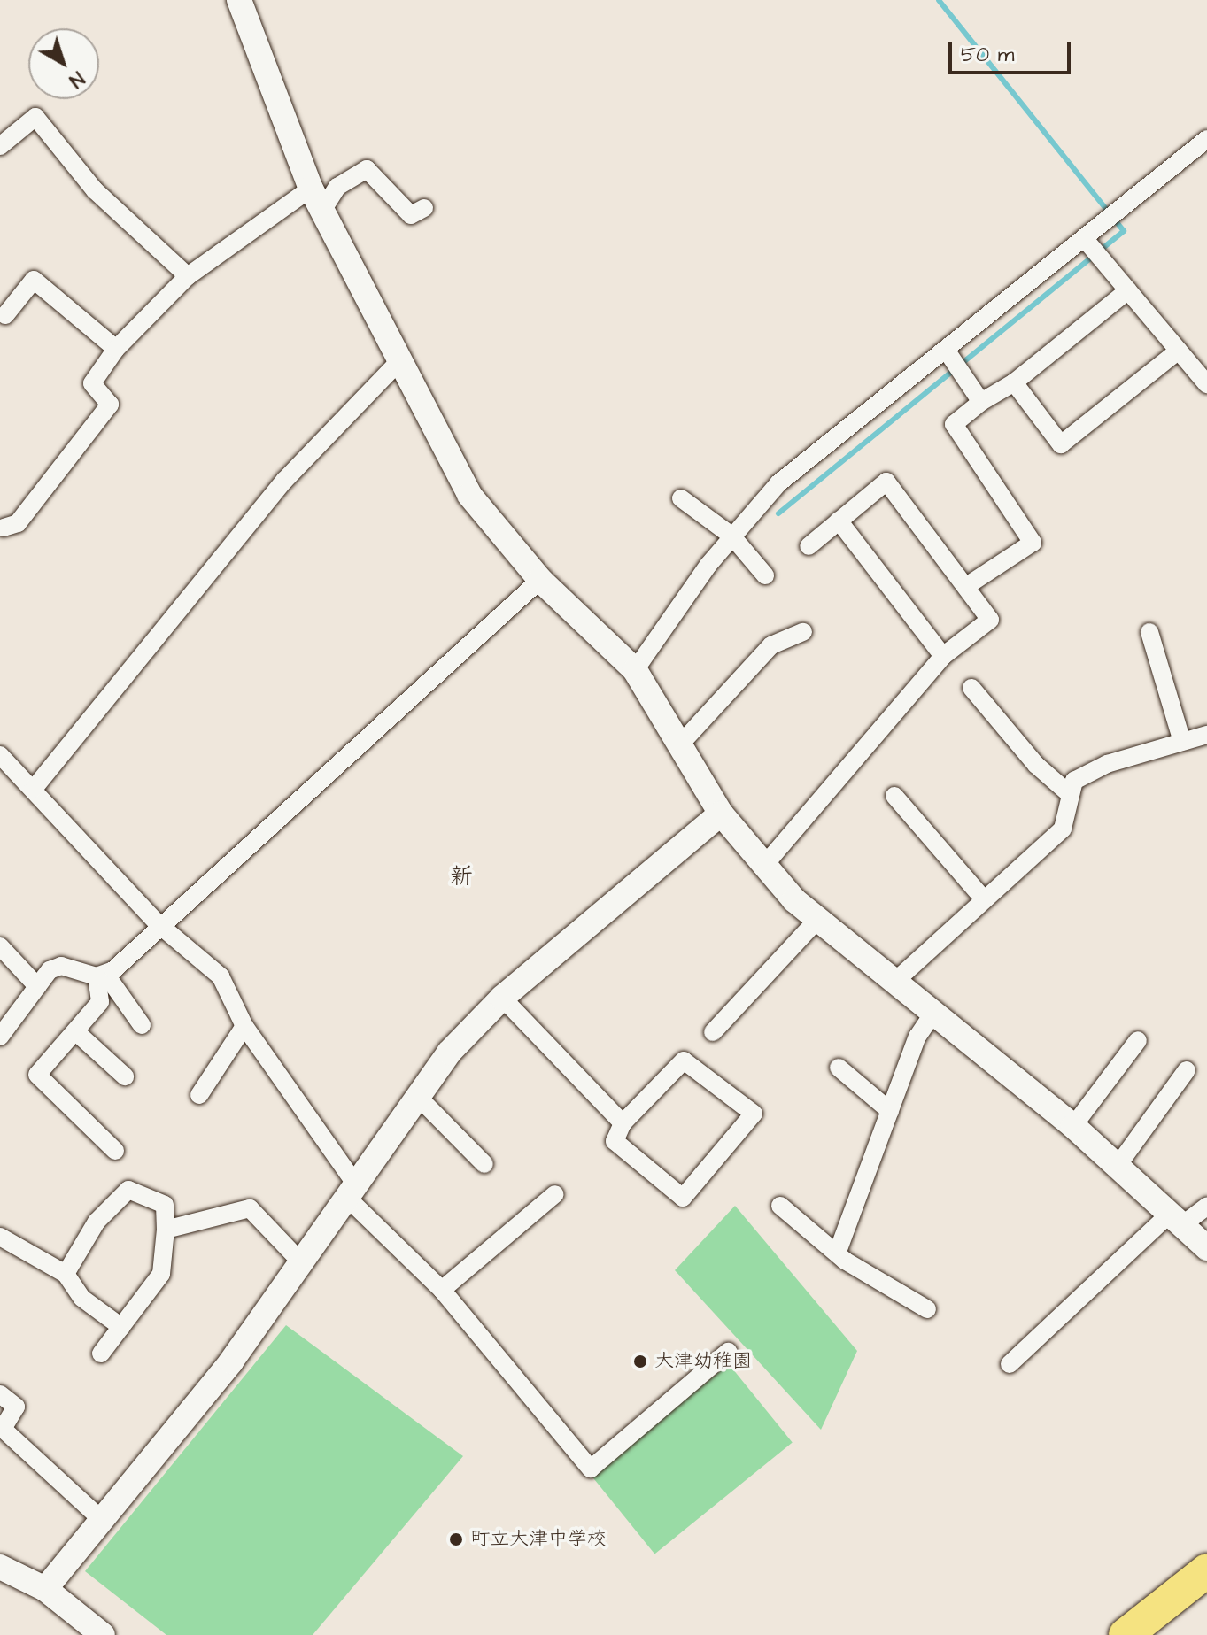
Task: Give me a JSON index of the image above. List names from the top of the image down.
{
  "districts": ["新"],
  "places": ["大津幼稚園", "町立大津中学校"],
  "scale_bar": "50 m",
  "north": "bottom right"
}
